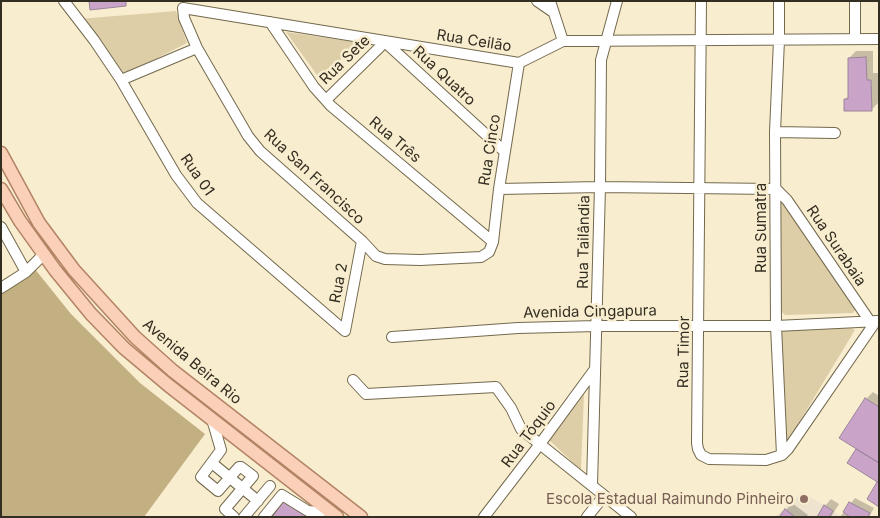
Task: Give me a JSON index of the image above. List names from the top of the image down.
{
  "streets": {
    "main road": ["Avenida Beira Rio"],
    "street": [
      "Rua Ceilão",
      "Rua Sete",
      "Rua Quatro",
      "Rua Três",
      "Rua Cinco",
      "Rua 01",
      "Rua San Francisco",
      "Rua Sumatra",
      "Rua Tailândia",
      "Rua Surabaia",
      "Rua 2",
      "Avenida Cingapura",
      "Rua Timor",
      "Rua Tóquio"
    ]
  },
  "crossings": [
    ["Rua Ceilão", "Rua Sete"],
    ["Rua Ceilão", "Rua Quatro"],
    ["Rua Ceilão", "Rua Três"],
    ["Rua Ceilão", "Rua Cinco"],
    ["Rua Ceilão", "Rua San Francisco"],
    ["Rua Ceilão", "Rua Sumatra"],
    ["Rua Ceilão", "Rua Tailândia"],
    ["Rua Ceilão", "Rua Timor"],
    ["Rua Sete", "Rua Quatro"],
    ["Rua Sete", "Rua Três"],
    ["Rua Quatro", "Rua Cinco"],
    ["Rua Três", "Rua Cinco"],
    ["Rua Três", "Rua San Francisco"],
    ["Rua Cinco", "Rua San Francisco"],
    ["Rua 01", "Rua 2"],
    ["Rua San Francisco", "Rua 2"],
    ["Rua Sumatra", "Rua Surabaia"],
    ["Rua Sumatra", "Avenida Cingapura"],
    ["Rua Sumatra", "Rua Timor"],
    ["Rua Tailândia", "Avenida Cingapura"],
    ["Rua Tailândia", "Rua Tóquio"],
    ["Rua Surabaia", "Avenida Cingapura"],
    ["Avenida Cingapura", "Rua Timor"]
  ],
  "places": ["Escola Estadual Raimundo Pinheiro"]
}
